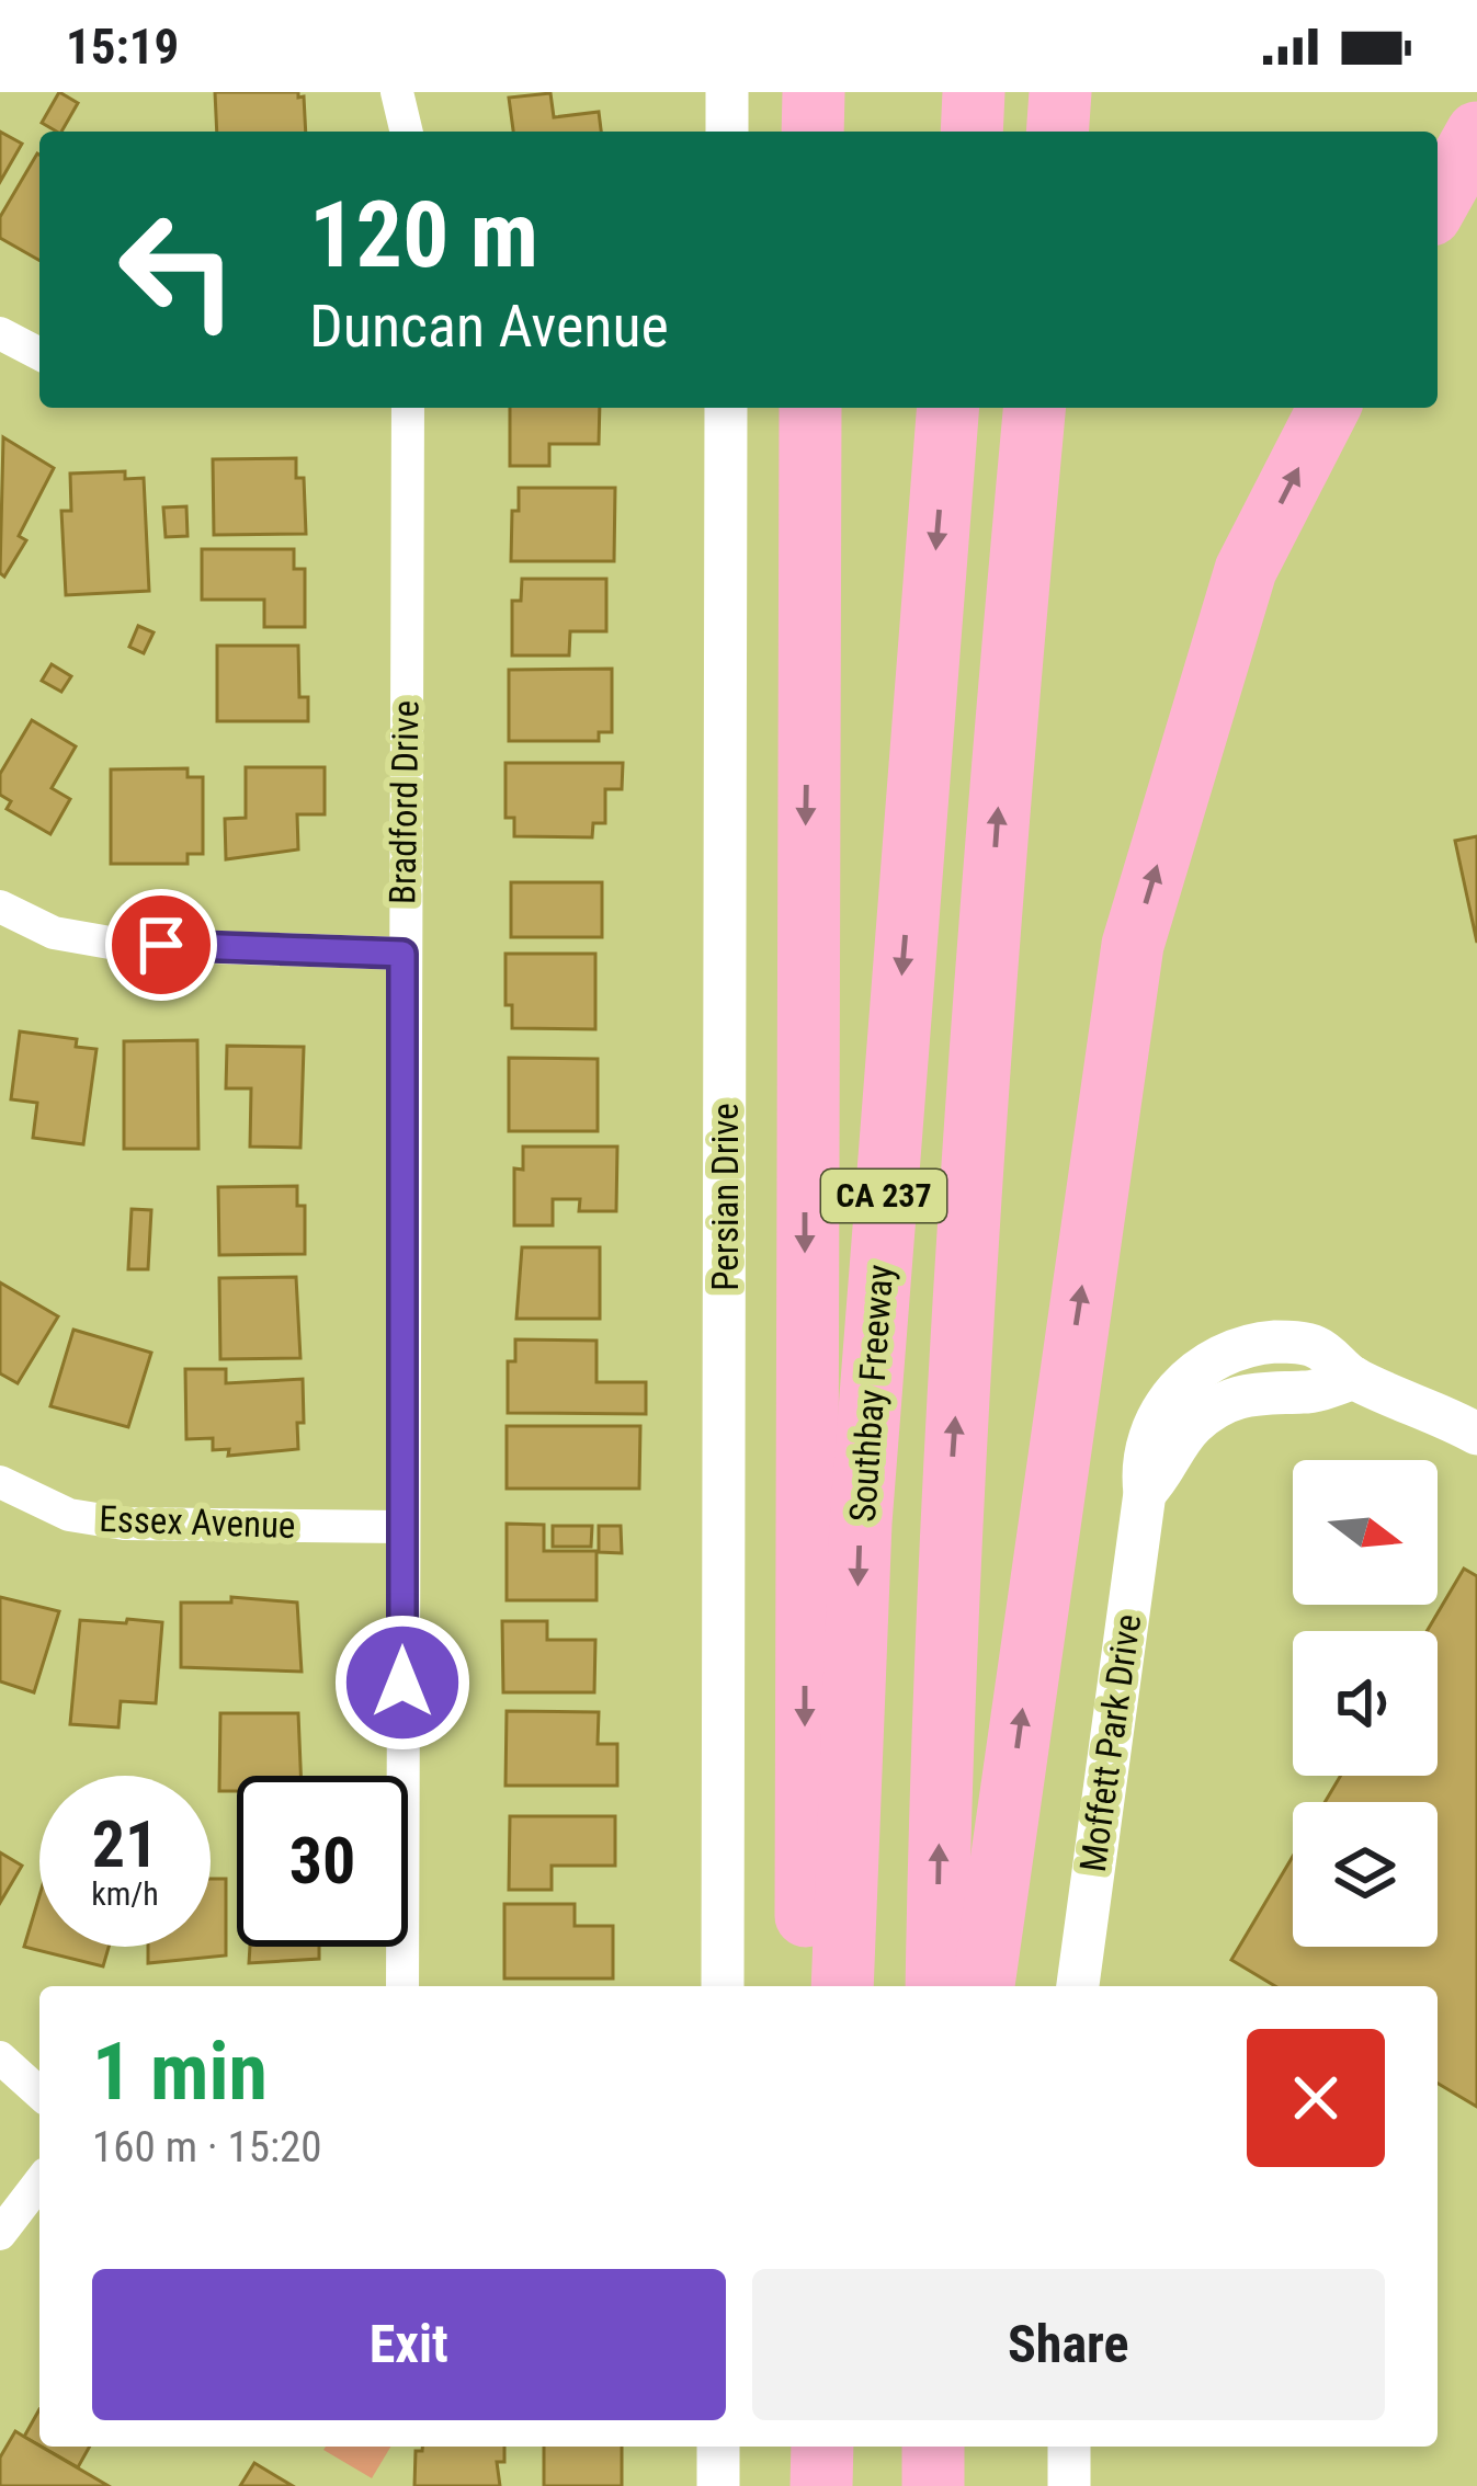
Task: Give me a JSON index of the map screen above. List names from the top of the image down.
{
  "streets": {
    "highway": ["CA 237", "Southbay Freeway"],
    "street": [
      "Bradford Drive",
      "Persian Drive",
      "Essex Avenue",
      "Moffett Park Drive"
    ]
  },
  "crossings": [
    ["Bradford Drive", "Essex Avenue"]
  ],
  "north": "right",
  "page": {
    "status": "15:19",
    "turn": ["120 m", "Duncan Avenue"],
    "speed": "21 km/h",
    "limit": "30",
    "heading": ["1 min", "160 m · 15:20"],
    "buttons": ["Exit", "Share"]
  }
}
